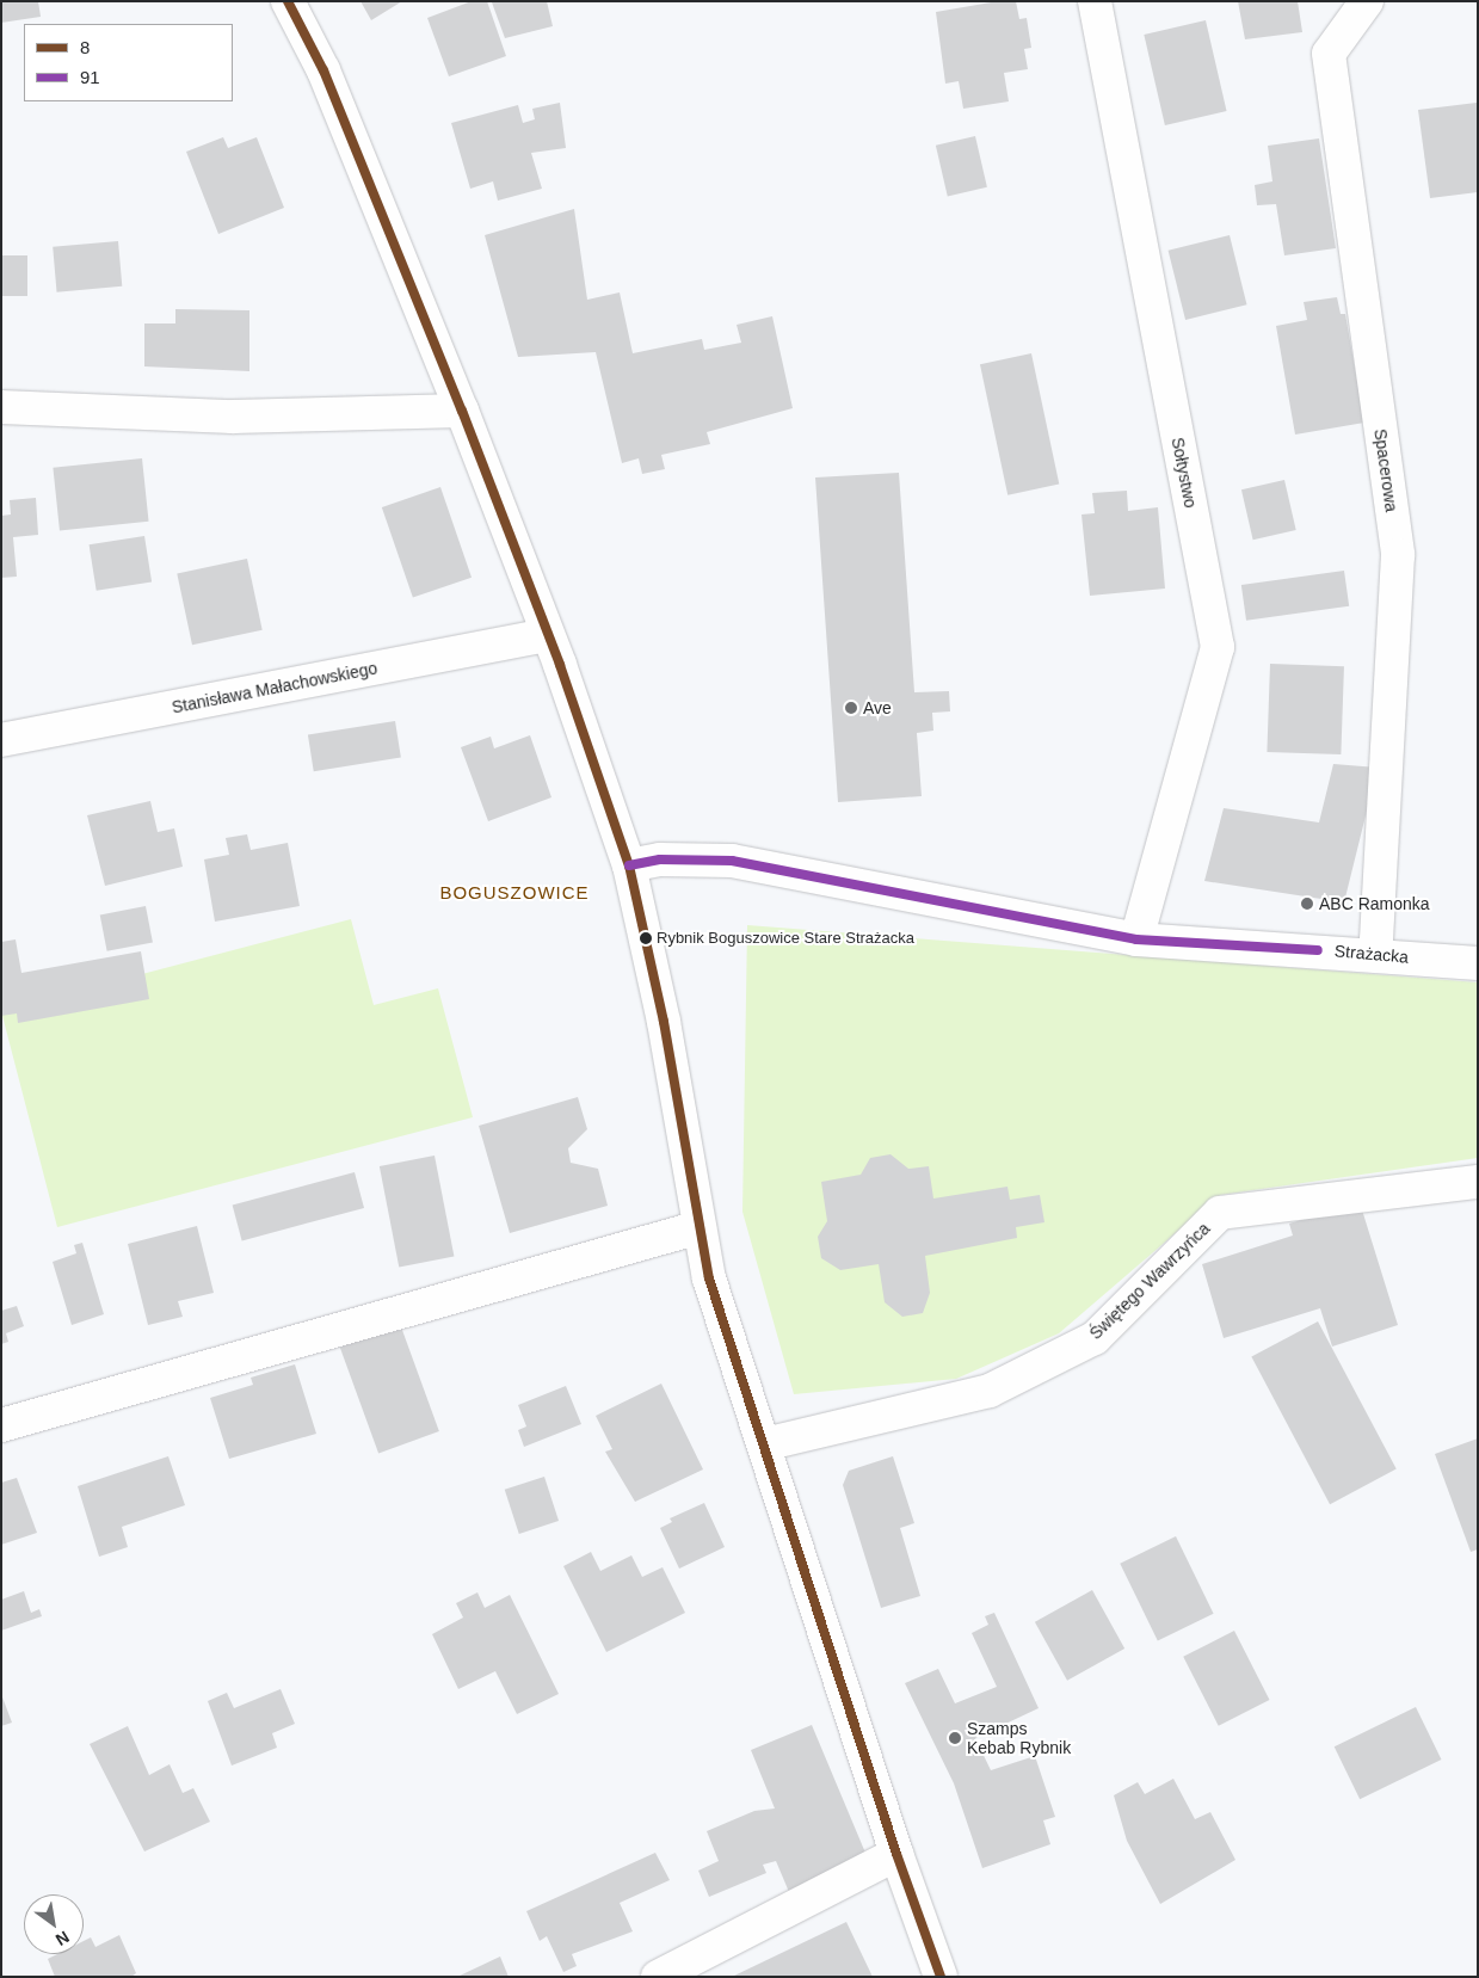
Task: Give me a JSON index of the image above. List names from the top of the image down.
{
  "streets": {
    "street": [
      "Spacerowa",
      "Sołtystwo",
      "Stanisława Małachowskiego",
      "Strażacka",
      "Świętego Wawrzyńca"
    ]
  },
  "crossings": [
    ["Spacerowa", "Strażacka"],
    ["Sołtystwo", "Strażacka"]
  ],
  "districts": ["BOGUSZOWICE"],
  "places": [
    "Ave",
    "ABC Ramonka",
    "Rybnik Boguszowice Stare Strażacka",
    "Szamps Kebab Rybnik"
  ],
  "lines": ["transit line 8", "transit line 91"],
  "legend": ["8", "91"],
  "north": "bottom right"
}
